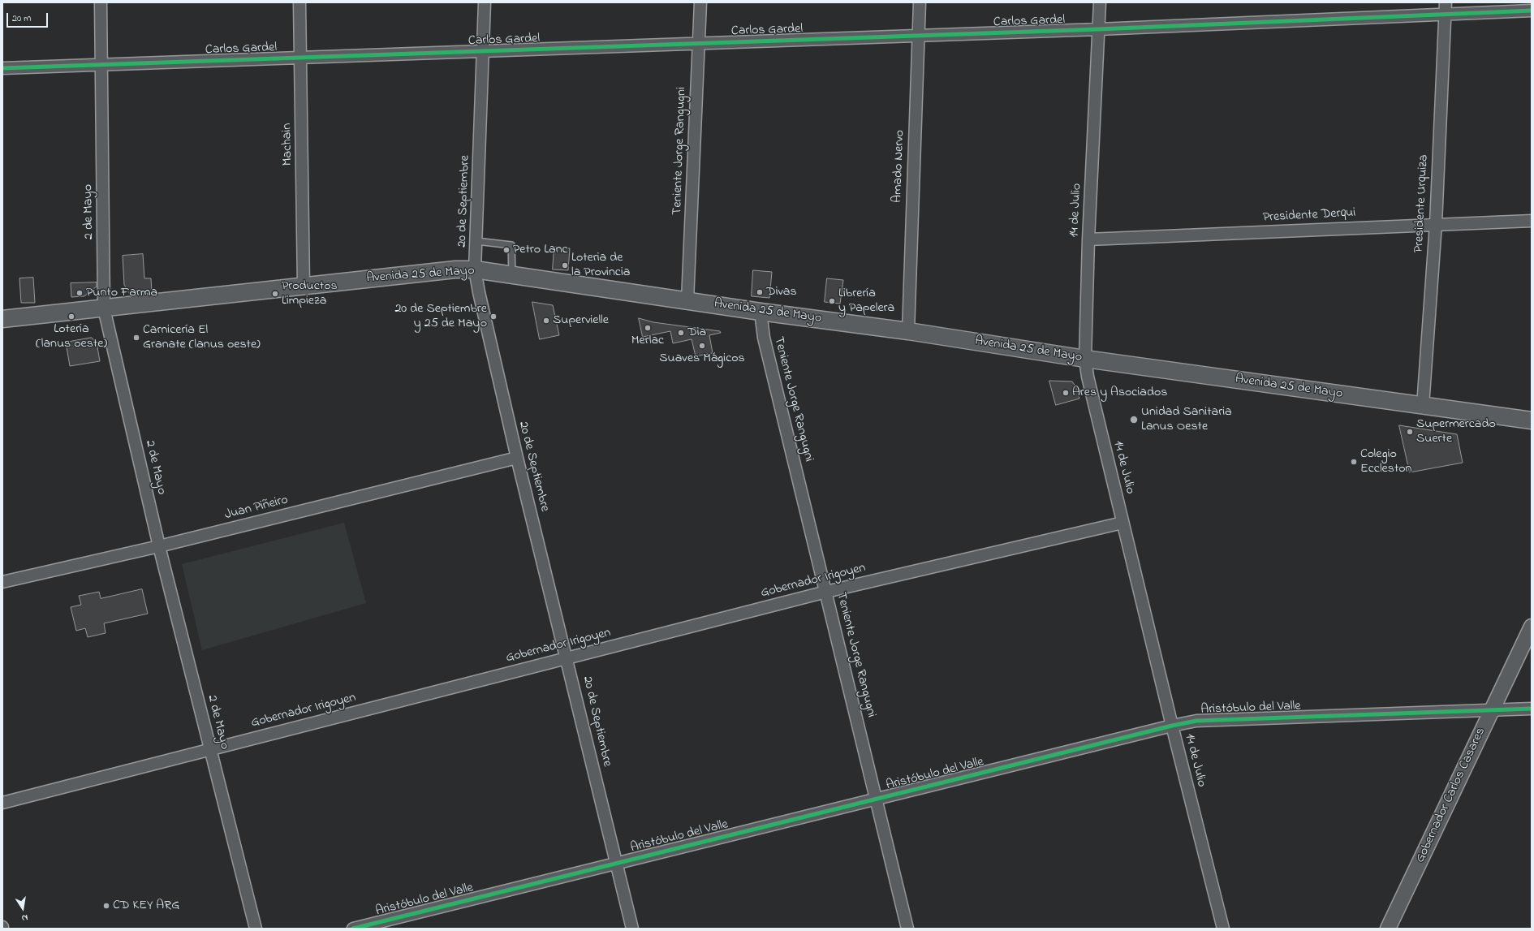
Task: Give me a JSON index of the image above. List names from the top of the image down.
{
  "streets": {
    "main road": ["Avenida 25 de Mayo"],
    "street": [
      "Carlos Gardel",
      "Machain",
      "Teniente Jorge Rangugni",
      "Amado Nervo",
      "20 de Septiembre",
      "Presidente Urquiza",
      "14 de Julio",
      "2 de Mayo",
      "Presidente Derqui",
      "Juan Piñeiro",
      "Gobernador Irigoyen",
      "Aristóbulo del Valle",
      "Gobernador Carlos Casares"
    ]
  },
  "crossings": [
    ["Carlos Gardel", "Machain"],
    ["Carlos Gardel", "Teniente Jorge Rangugni"],
    ["Carlos Gardel", "Amado Nervo"],
    ["Carlos Gardel", "20 de Septiembre"],
    ["Carlos Gardel", "Presidente Urquiza"],
    ["Carlos Gardel", "14 de Julio"],
    ["Carlos Gardel", "2 de Mayo"],
    ["Machain", "Avenida 25 de Mayo"],
    ["Teniente Jorge Rangugni", "Avenida 25 de Mayo"],
    ["Teniente Jorge Rangugni", "Gobernador Irigoyen"],
    ["Teniente Jorge Rangugni", "Aristóbulo del Valle"],
    ["Amado Nervo", "Avenida 25 de Mayo"],
    ["20 de Septiembre", "Avenida 25 de Mayo"],
    ["20 de Septiembre", "Juan Piñeiro"],
    ["20 de Septiembre", "Gobernador Irigoyen"],
    ["20 de Septiembre", "Aristóbulo del Valle"],
    ["Presidente Urquiza", "Presidente Derqui"],
    ["Presidente Urquiza", "Avenida 25 de Mayo"],
    ["14 de Julio", "Presidente Derqui"],
    ["14 de Julio", "Avenida 25 de Mayo"],
    ["14 de Julio", "Gobernador Irigoyen"],
    ["14 de Julio", "Aristóbulo del Valle"],
    ["2 de Mayo", "Avenida 25 de Mayo"],
    ["2 de Mayo", "Juan Piñeiro"],
    ["2 de Mayo", "Gobernador Irigoyen"],
    ["Aristóbulo del Valle", "Gobernador Carlos Casares"]
  ],
  "places": [
    "Petro Lanc",
    "Loteria de la Provincia",
    "Divas",
    "Punto Farma",
    "Productos Limpieza",
    "Librería y Papelera",
    "Lotería (lanus oeste)",
    "20 de Septiembre y 25 de Mayo",
    "Supervielle",
    "Merlac",
    "Dia",
    "Carnicería El Granate (lanus oeste)",
    "Suaves Mágicos",
    "Ares y Asociados",
    "Unidad Sanitaria Lanus Oeste",
    "Supermercado Suerte",
    "Colegio Eccleston",
    "CD KEY ARG"
  ],
  "scale_bar": "20 m",
  "north": "bottom"
}
